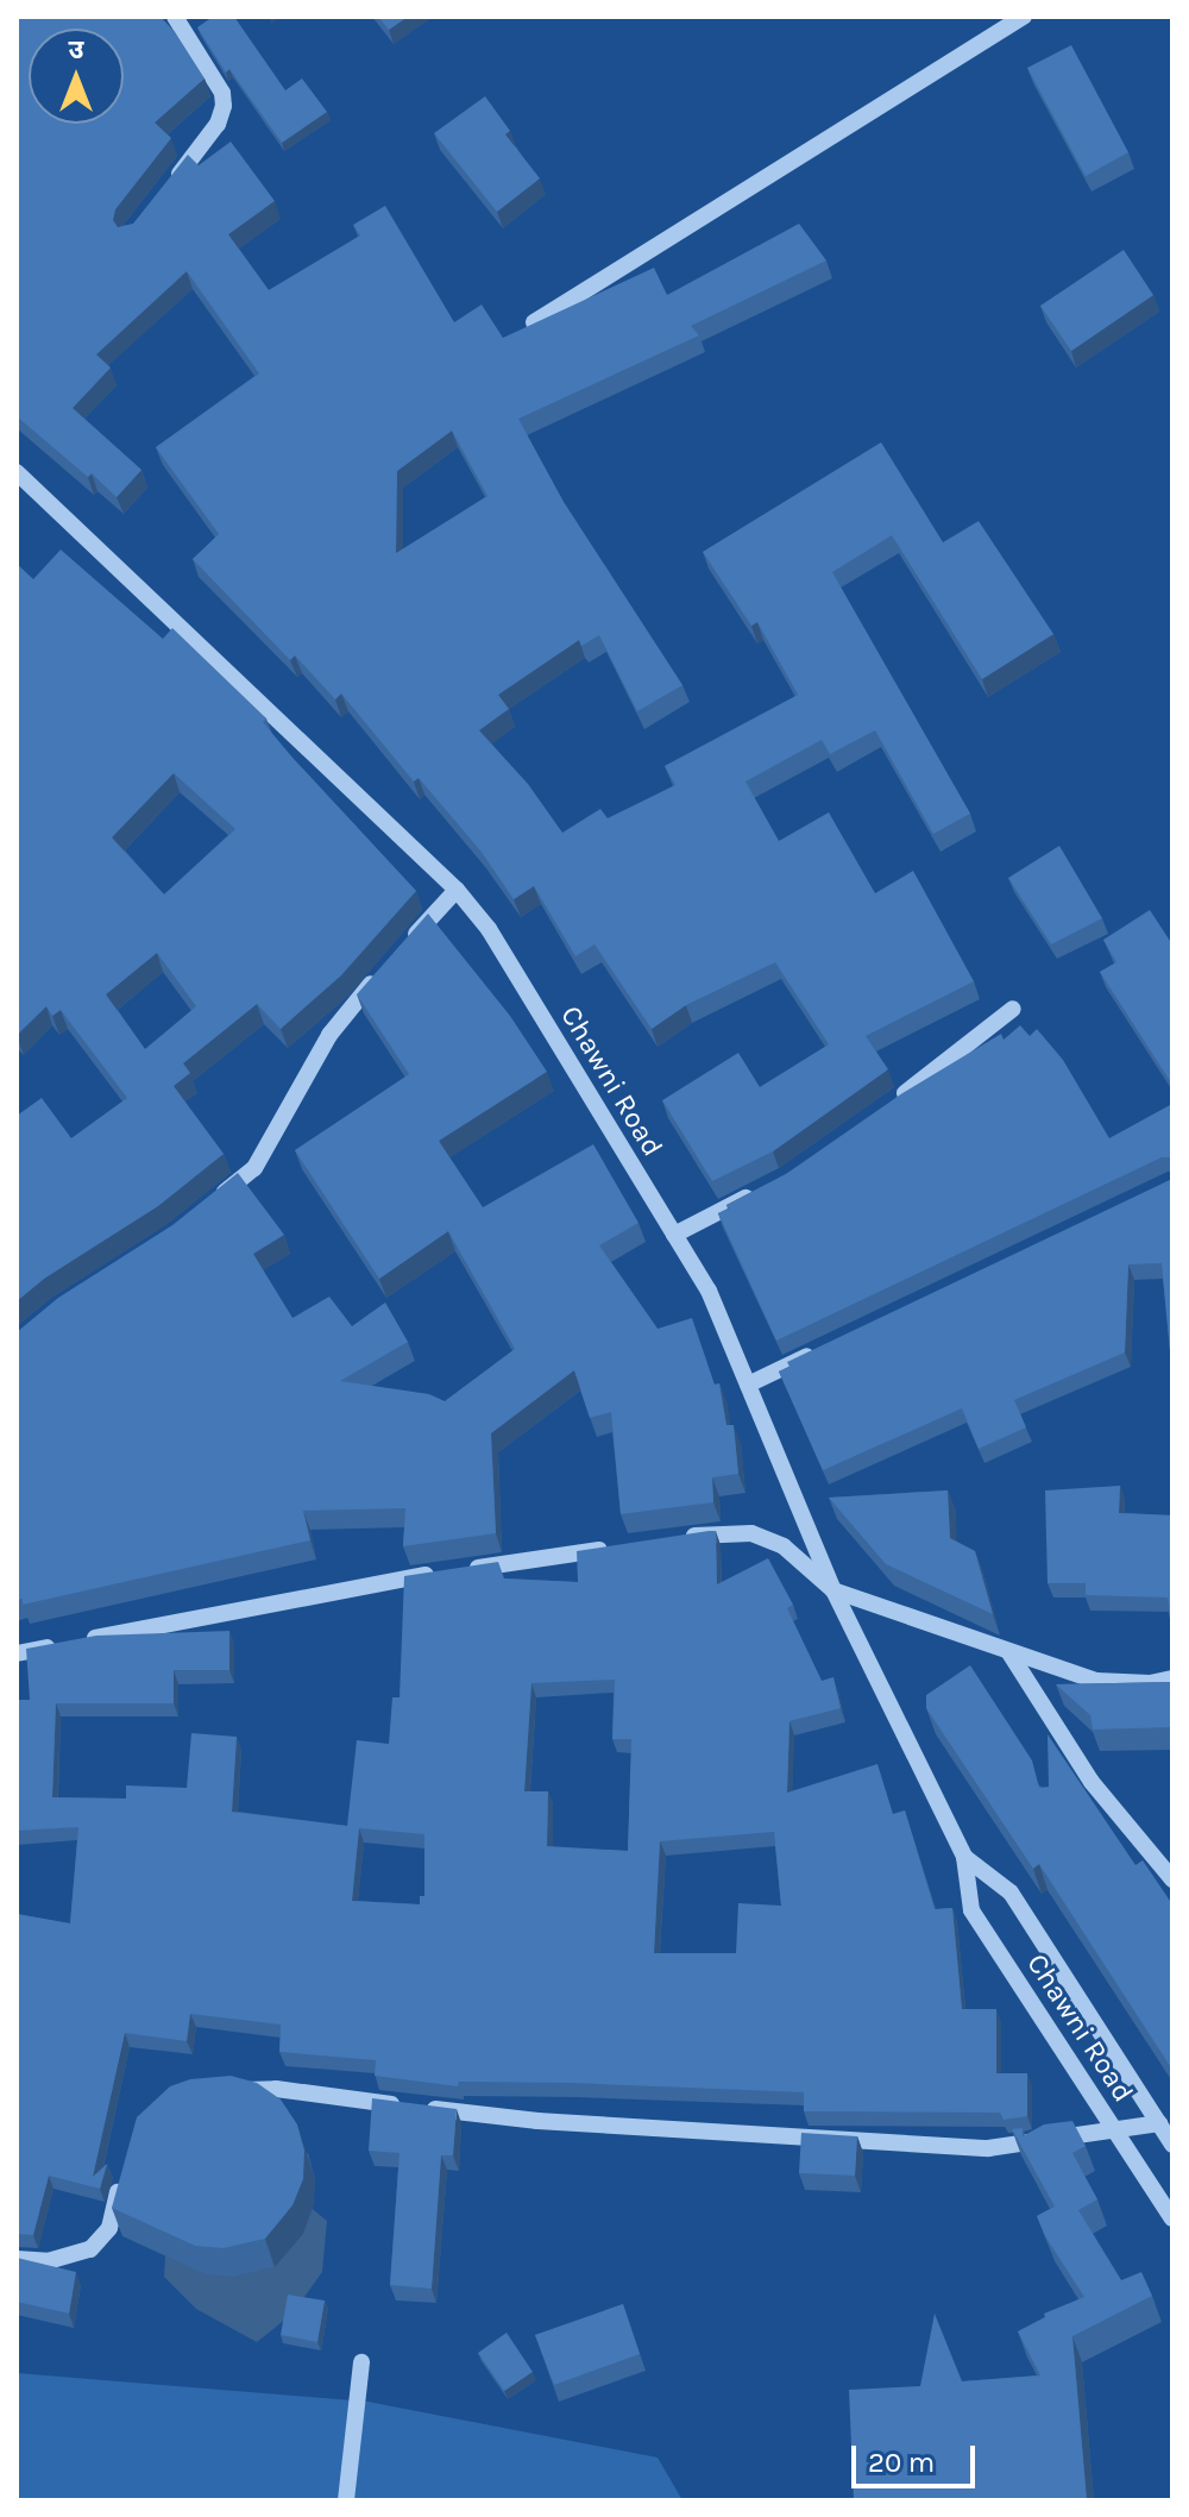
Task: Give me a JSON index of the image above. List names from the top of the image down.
{
  "streets": {
    "street": ["Chawni Road"]
  },
  "scale_bar": "20 m",
  "north": "top"
}
